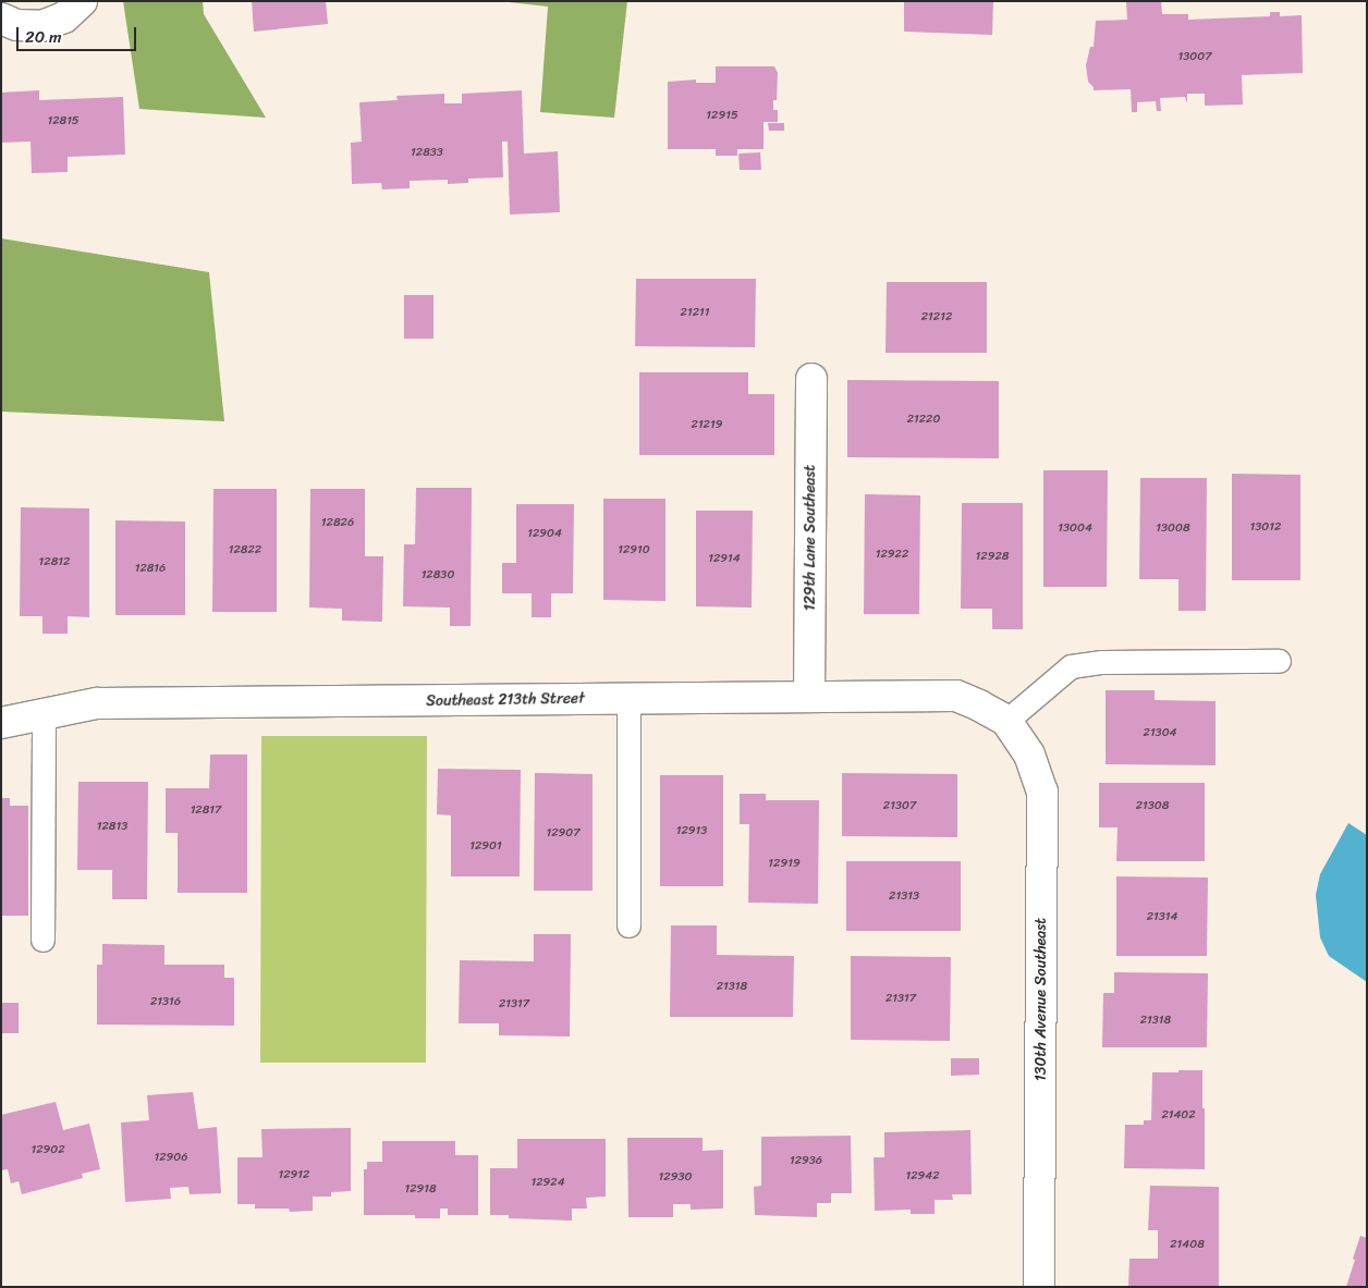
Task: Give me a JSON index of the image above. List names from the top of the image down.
{
  "streets": {
    "street": ["129th Lane Southeast", "Southeast 213th Street", "130th Avenue Southeast"]
  },
  "crossings": [
    ["129th Lane Southeast", "Southeast 213th Street"],
    ["Southeast 213th Street", "130th Avenue Southeast"]
  ],
  "house_numbers": [
    "13007",
    "12915",
    "12815",
    "12833",
    "21211",
    "21212",
    "21220",
    "21219",
    "12826",
    "13012",
    "13004",
    "13008",
    "12904",
    "12822",
    "12910",
    "12922",
    "12928",
    "12914",
    "12812",
    "12816",
    "12830",
    "21304",
    "21307",
    "21308",
    "12817",
    "12813",
    "12913",
    "12907",
    "12901",
    "12919",
    "21313",
    "21314",
    "21318",
    "21317",
    "21316",
    "21317",
    "21318",
    "21402",
    "12902",
    "12906",
    "12936",
    "12912",
    "12942",
    "12930",
    "12924",
    "12918",
    "21408"
  ],
  "scale_bar": "20 m"
}
